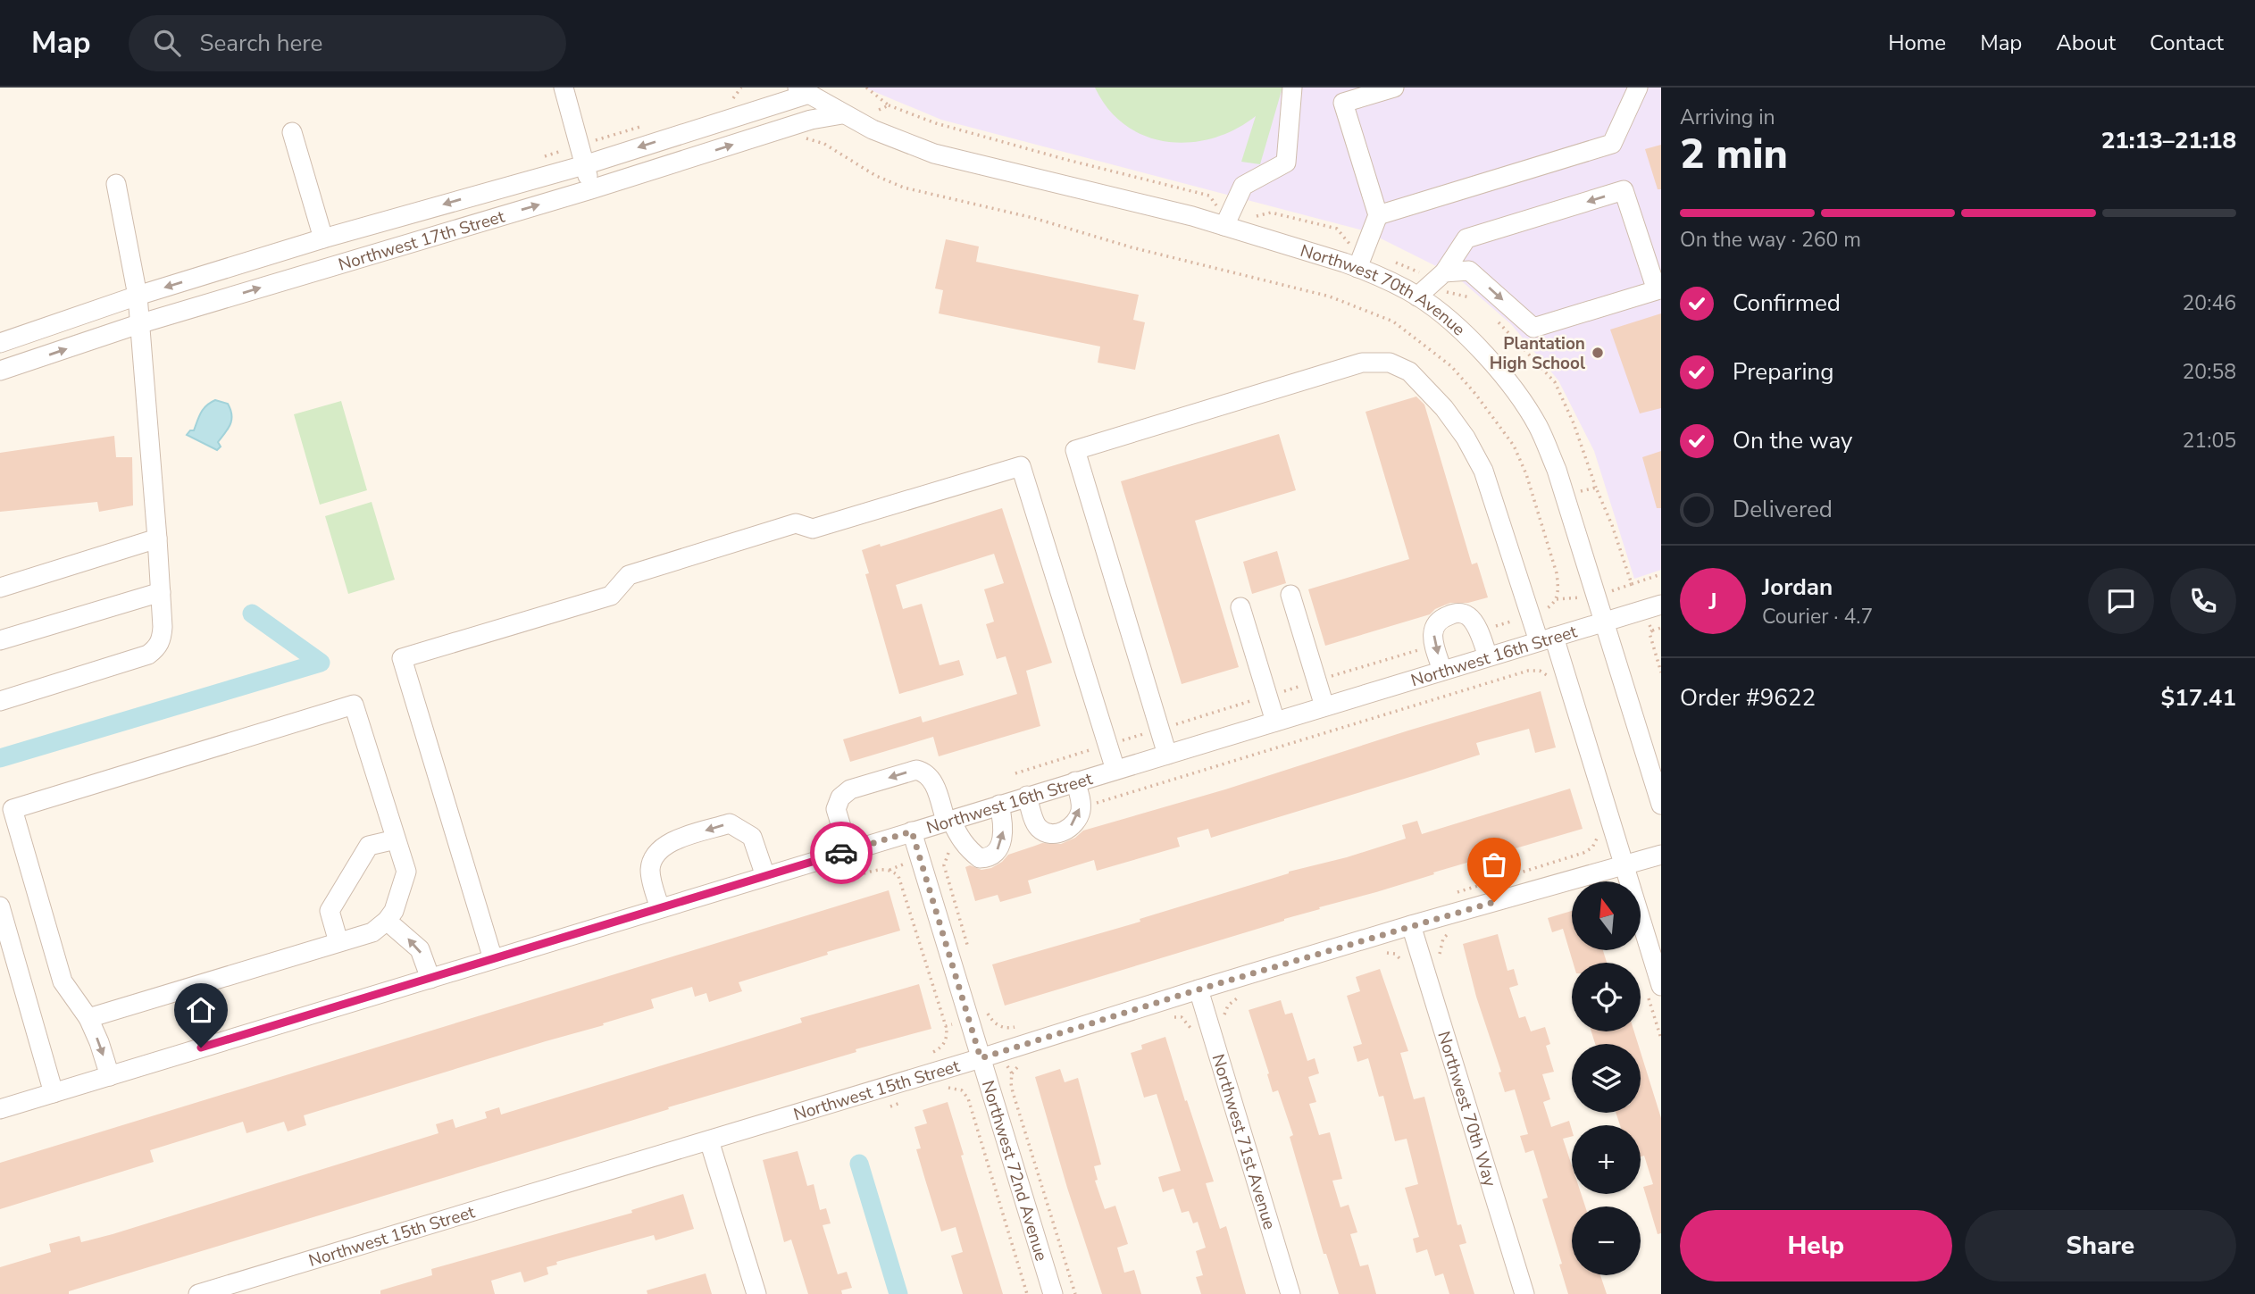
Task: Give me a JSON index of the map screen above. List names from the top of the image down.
{
  "streets": {
    "street": [
      "Northwest 17th Street",
      "Northwest 70th Avenue",
      "Northwest 16th Street",
      "Northwest 15th Street",
      "Northwest 70th Way",
      "Northwest 71st Avenue",
      "Northwest 72nd Avenue"
    ]
  },
  "crossings": [
    ["Northwest 17th Street", "Northwest 70th Avenue"],
    ["Northwest 70th Avenue", "Northwest 16th Street"],
    ["Northwest 16th Street", "Northwest 72nd Avenue"],
    ["Northwest 15th Street", "Northwest 70th Way"],
    ["Northwest 15th Street", "Northwest 71st Avenue"],
    ["Northwest 15th Street", "Northwest 72nd Avenue"]
  ],
  "places": ["Plantation High School"],
  "north": "top",
  "page": {
    "header": "Map",
    "search": "Search here",
    "nav": [
      "Home",
      "Map",
      "About",
      "Contact"
    ],
    "heading": ["2 min", "Arriving in", "21:13–21:18"],
    "panel": [
      "Jordan",
      "Courier · 4.7",
      "Order #9622",
      "$17.41"
    ],
    "bar": "On the way · 260 m",
    "list": [
      ["Confirmed", "20:46"],
      ["Preparing", "20:58"],
      ["On the way", "21:05"],
      "Delivered"
    ],
    "round": "J",
    "map_buttons": ["+", "−"],
    "buttons": ["Help", "Share"]
  }
}
